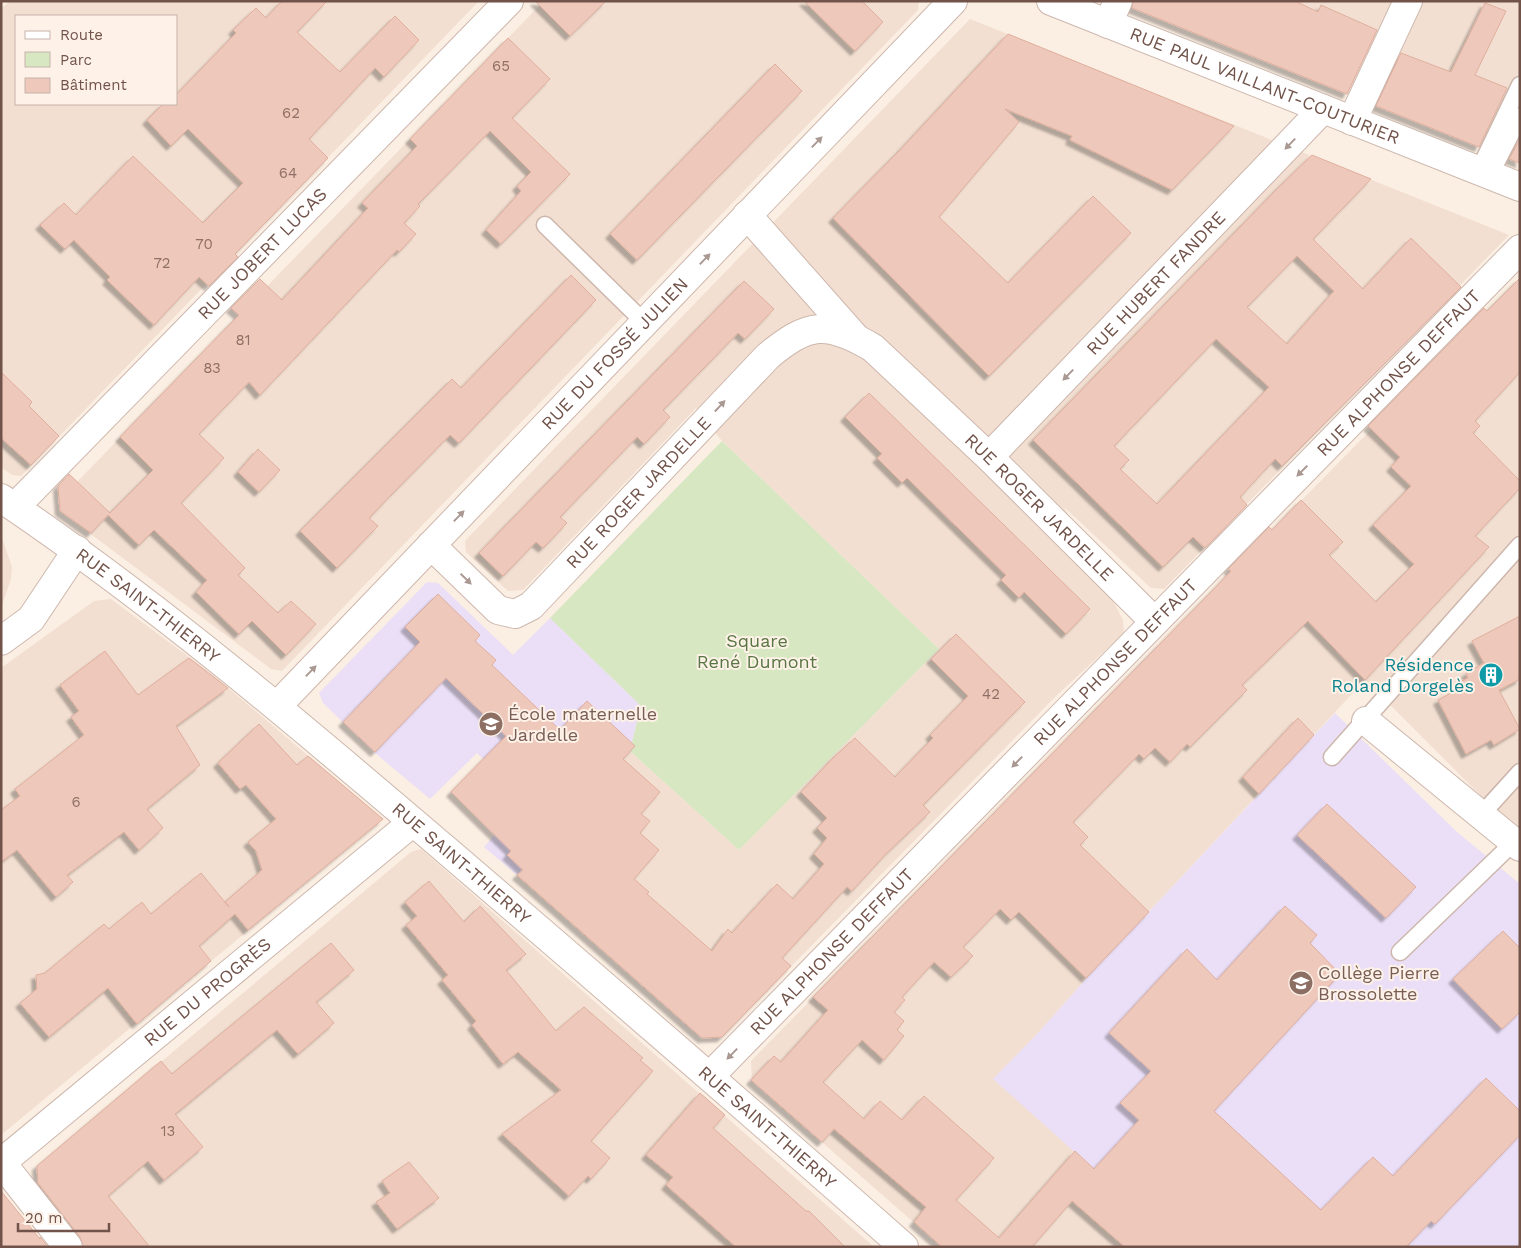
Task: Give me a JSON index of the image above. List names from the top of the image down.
{
  "streets": {
    "street": [
      "RUE PAUL VAILLANT-COUTURIER",
      "RUE JOBERT LUCAS",
      "RUE HUBERT FANDRE",
      "RUE DU FOSSÉ JULIEN",
      "RUE ALPHONSE DEFFAUT",
      "RUE ROGER JARDELLE",
      "RUE SAINT-THIERRY",
      "RUE DU PROGRÈS"
    ]
  },
  "crossings": [
    ["RUE PAUL VAILLANT-COUTURIER", "RUE HUBERT FANDRE"],
    ["RUE JOBERT LUCAS", "RUE SAINT-THIERRY"],
    ["RUE HUBERT FANDRE", "RUE ROGER JARDELLE"],
    ["RUE DU FOSSÉ JULIEN", "RUE ROGER JARDELLE"],
    ["RUE DU FOSSÉ JULIEN", "RUE SAINT-THIERRY"],
    ["RUE ALPHONSE DEFFAUT", "RUE ROGER JARDELLE"],
    ["RUE ALPHONSE DEFFAUT", "RUE SAINT-THIERRY"],
    ["RUE SAINT-THIERRY", "RUE DU PROGRÈS"]
  ],
  "one_way": [
    "RUE HUBERT FANDRE",
    "RUE DU FOSSÉ JULIEN",
    "RUE ALPHONSE DEFFAUT",
    "RUE ROGER JARDELLE"
  ],
  "parks": ["Square René Dumont"],
  "places": {
    "building": ["Résidence Roland Dorgelès"],
    "school or university": ["École maternelle Jardelle", "Collège Pierre Brossolette"]
  },
  "house_numbers": [
    "65",
    "62",
    "64",
    "70",
    "72",
    "81",
    "83",
    "42",
    "6",
    "13"
  ],
  "legend": ["Route", "Parc", "Bâtiment"],
  "scale_bar": "20 m"
}
